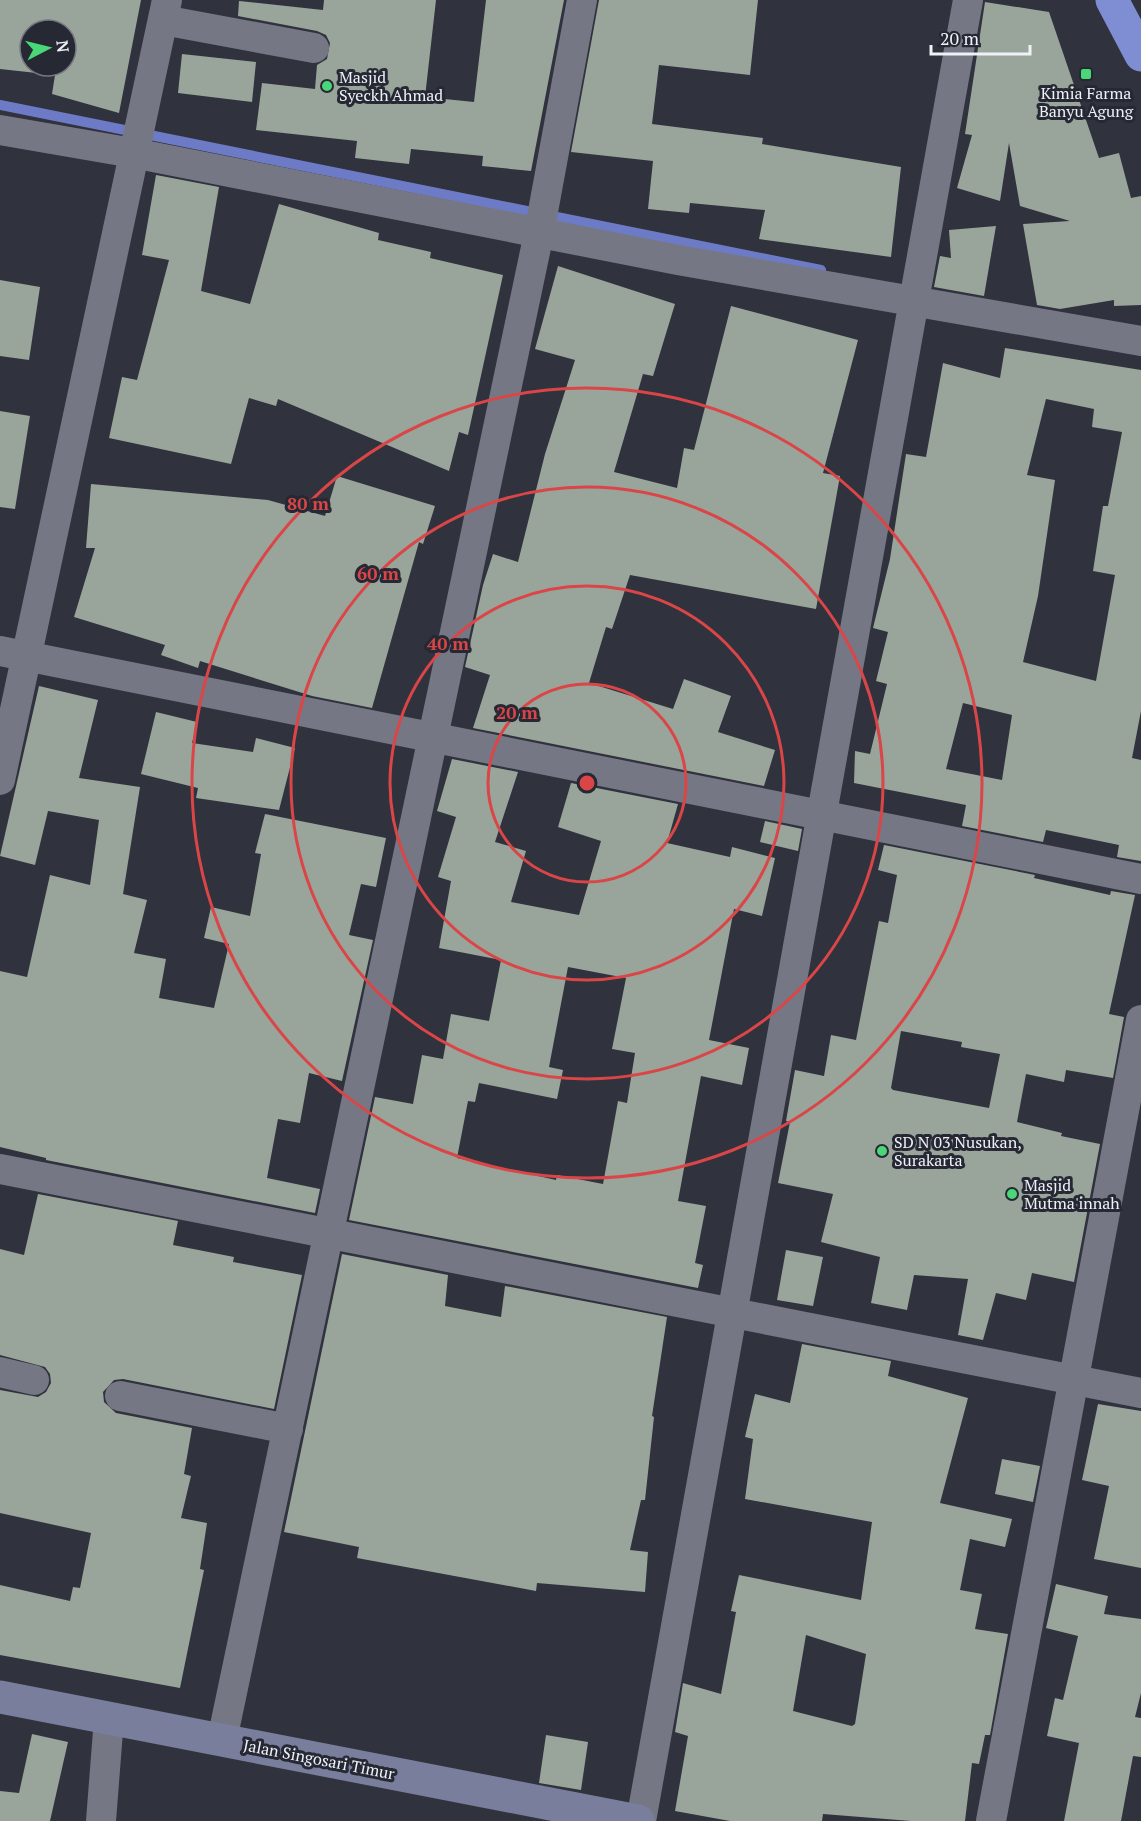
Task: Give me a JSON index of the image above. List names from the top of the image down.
{
  "streets": {
    "street": ["Jalan Singosari Timur"]
  },
  "places": {
    "transit": ["Kimia Farma Banyu Agung"],
    "other": ["Masjid Syeckh Ahmad", "SD N 03 Nusukan, Surakarta", "Masjid Mutma'innah"]
  },
  "scale_bar": "20 m",
  "north": "right",
  "rings": [
    "80 m",
    "60 m",
    "40 m",
    "20 m"
  ]
}
